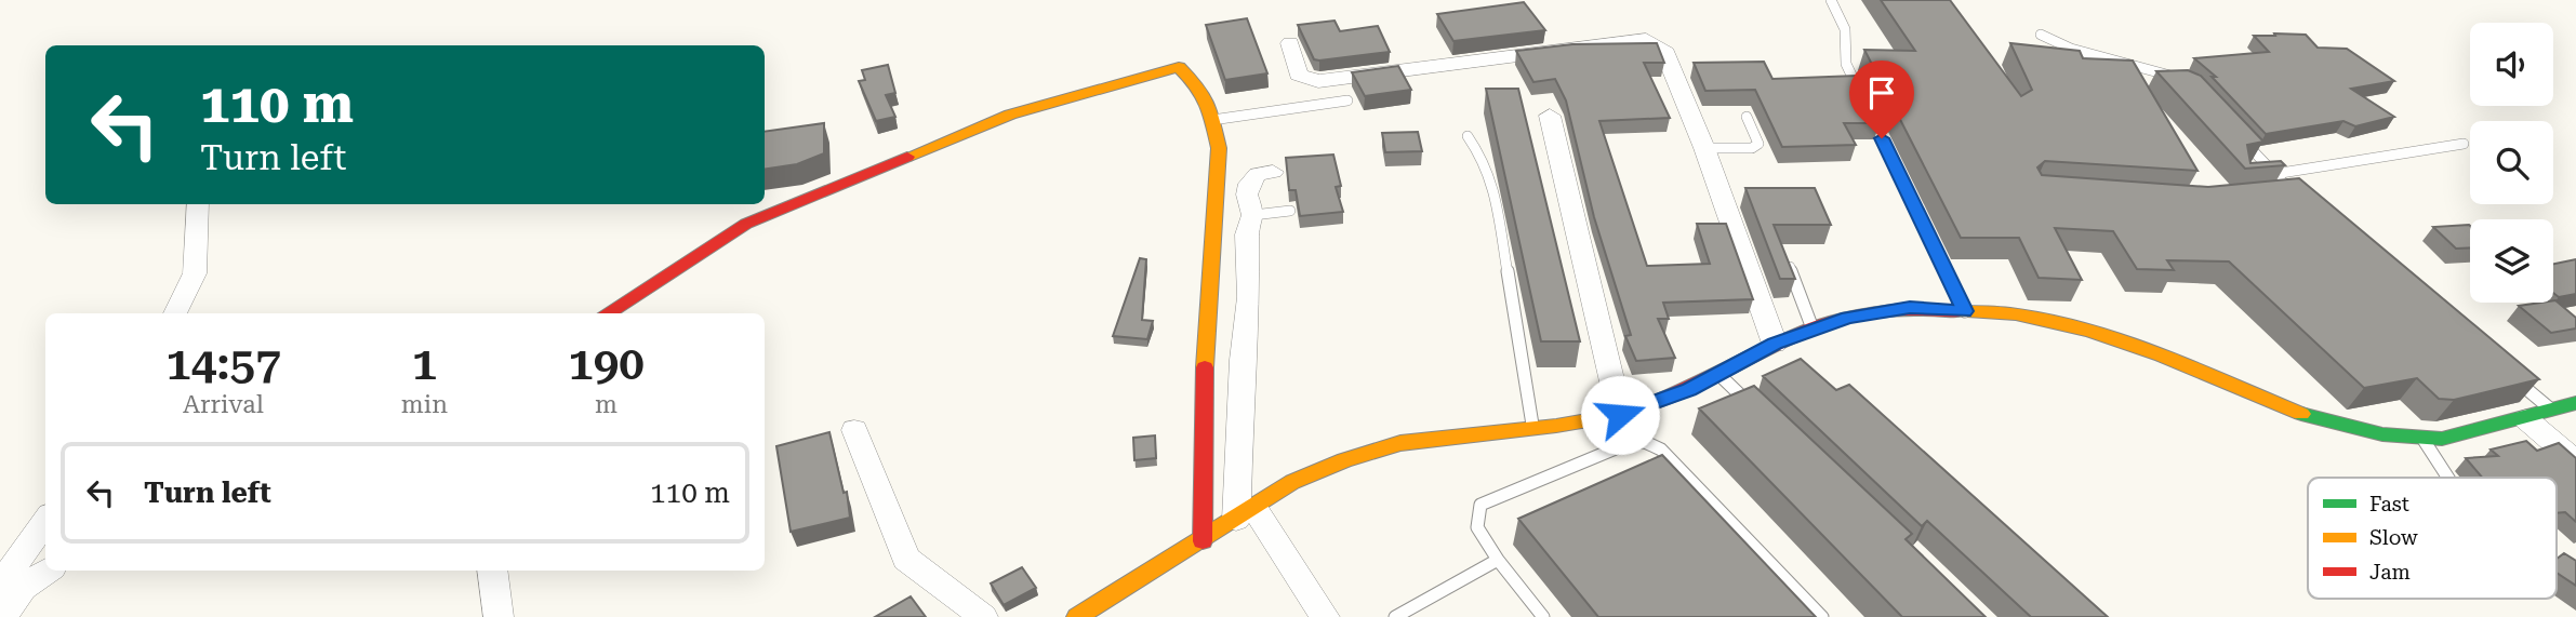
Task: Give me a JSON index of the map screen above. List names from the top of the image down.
{
  "legend": ["Fast", "Slow", "Jam"],
  "page": {
    "turn": ["110 m", "Turn left"],
    "eta": [
      "14:57",
      "Arrival",
      "1",
      "min",
      "190",
      "m"
    ],
    "list": [
      {
        "name": "Turn left",
        "value": "110 m"
      }
    ]
  }
}
